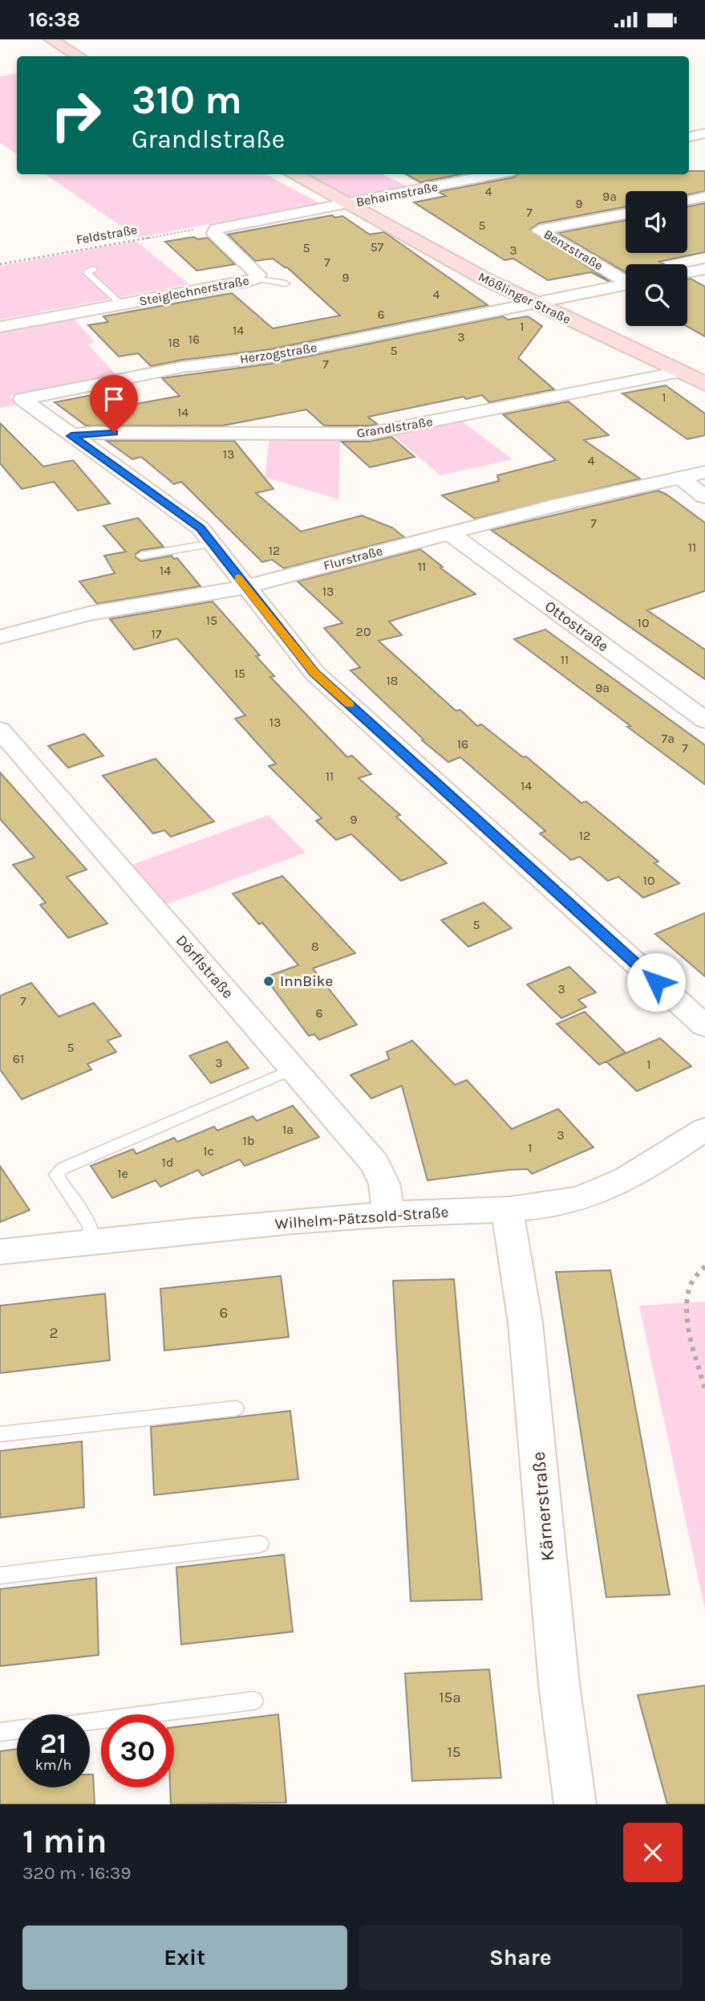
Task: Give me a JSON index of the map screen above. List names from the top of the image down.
{
  "streets": {
    "street": [
      "Behaimstraße",
      "Benzstraße",
      "Steiglechnerstraße",
      "Mößlinger Straße",
      "Herzogstraße",
      "Grandlstraße",
      "Flurstraße",
      "Ottostraße",
      "Dörflstraße",
      "Wilhelm-Pätzsold-Straße",
      "Kärnerstraße"
    ],
    "path": ["Feldstraße"]
  },
  "crossings": [
    ["Behaimstraße", "Mößlinger Straße"],
    ["Feldstraße", "Steiglechnerstraße"],
    ["Mößlinger Straße", "Herzogstraße"],
    ["Mößlinger Straße", "Grandlstraße"],
    ["Herzogstraße", "Grandlstraße"],
    ["Flurstraße", "Ottostraße"],
    ["Dörflstraße", "Wilhelm-Pätzsold-Straße"],
    ["Wilhelm-Pätzsold-Straße", "Kärnerstraße"]
  ],
  "places": ["InnBike"],
  "house_numbers": [
    "4",
    "9a",
    "9",
    "7",
    "5",
    "57",
    "5",
    "3",
    "7",
    "9",
    "4",
    "6",
    "1",
    "14",
    "3",
    "16",
    "18",
    "5",
    "7",
    "1",
    "14",
    "13",
    "4",
    "7",
    "11",
    "12",
    "11",
    "14",
    "13",
    "15",
    "10",
    "20",
    "17",
    "11",
    "15",
    "18",
    "9a",
    "13",
    "7a",
    "16",
    "7",
    "11",
    "14",
    "9",
    "12",
    "10",
    "5",
    "8",
    "3",
    "7",
    "6",
    "5",
    "61",
    "3",
    "1",
    "1a",
    "3",
    "1b",
    "1",
    "1c",
    "1d",
    "1e",
    "6",
    "2",
    "15a",
    "15"
  ],
  "page": {
    "status": "16:38",
    "turn": ["310 m", "Grandlstraße"],
    "speed": "21 km/h",
    "limit": "30",
    "heading": ["1 min", "320 m · 16:39"],
    "buttons": ["Exit", "Share"]
  }
}
